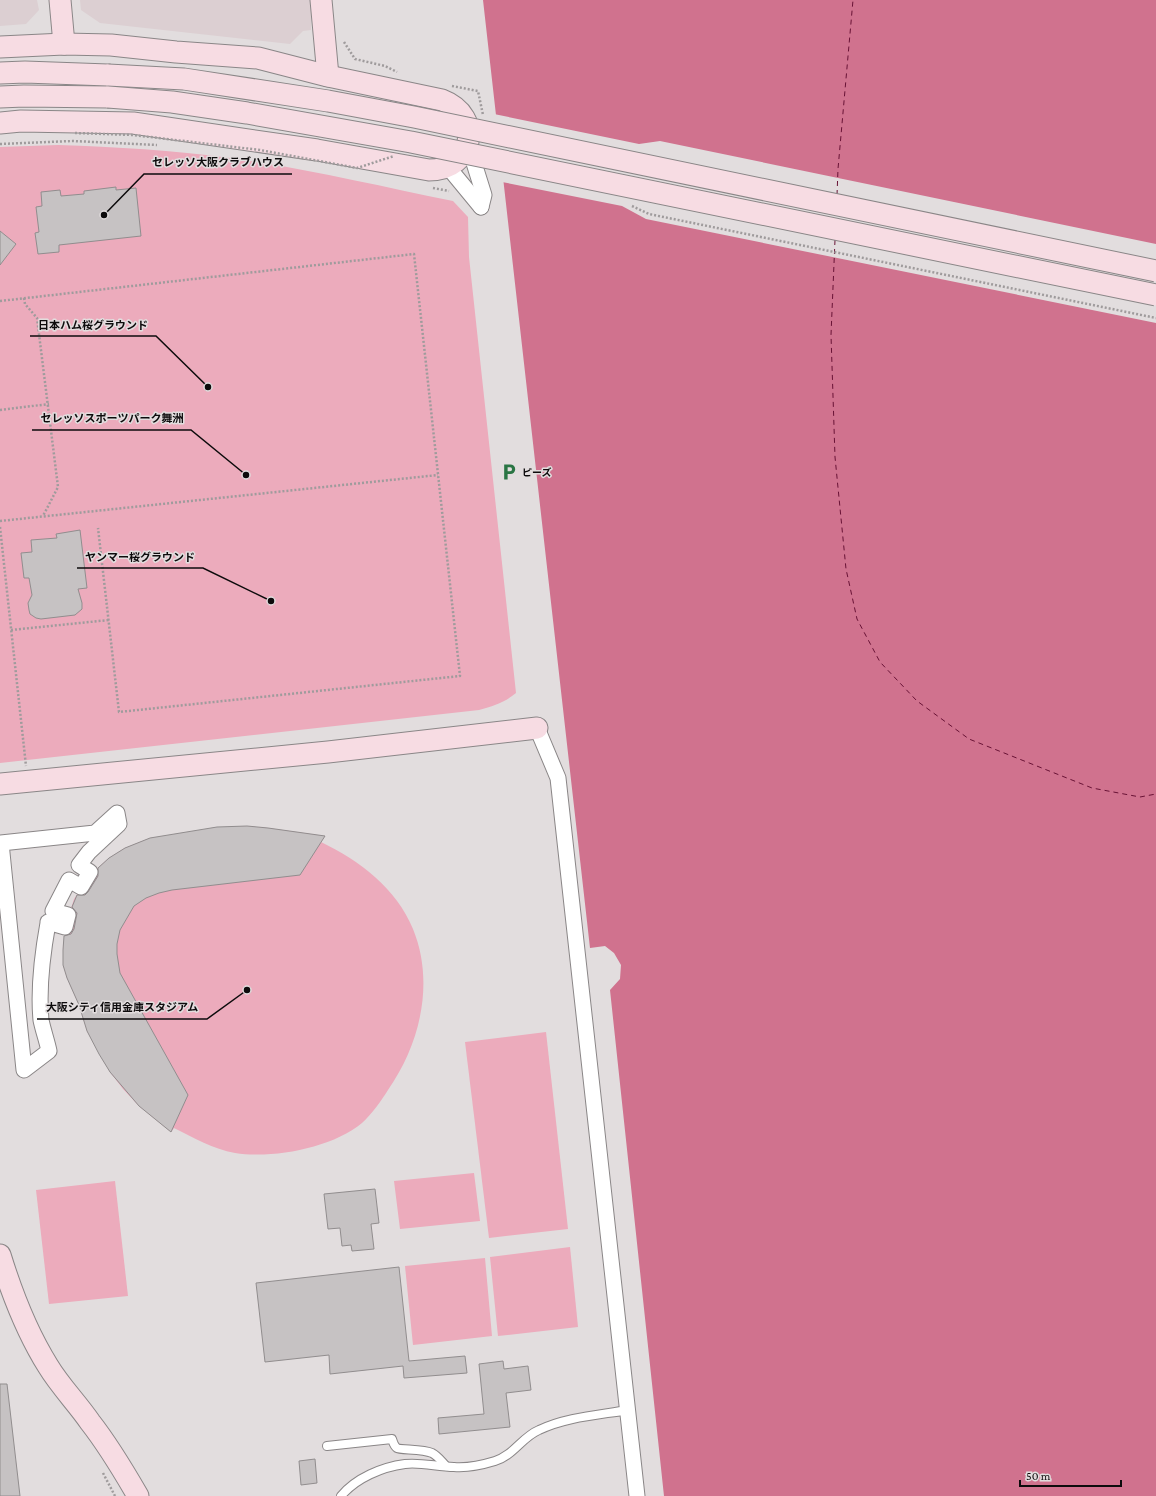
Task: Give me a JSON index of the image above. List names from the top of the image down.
{
  "places": {
    "other": [
      "セレッソ大阪クラブハウス",
      "日本ハム桜グラウンド",
      "セレッソスポーツパーク舞洲",
      "ヤンマー桜グラウンド",
      "大阪シティ信用金庫スタジアム"
    ],
    "parking": ["ピーズ"]
  },
  "scale_bar": "50 m"
}
